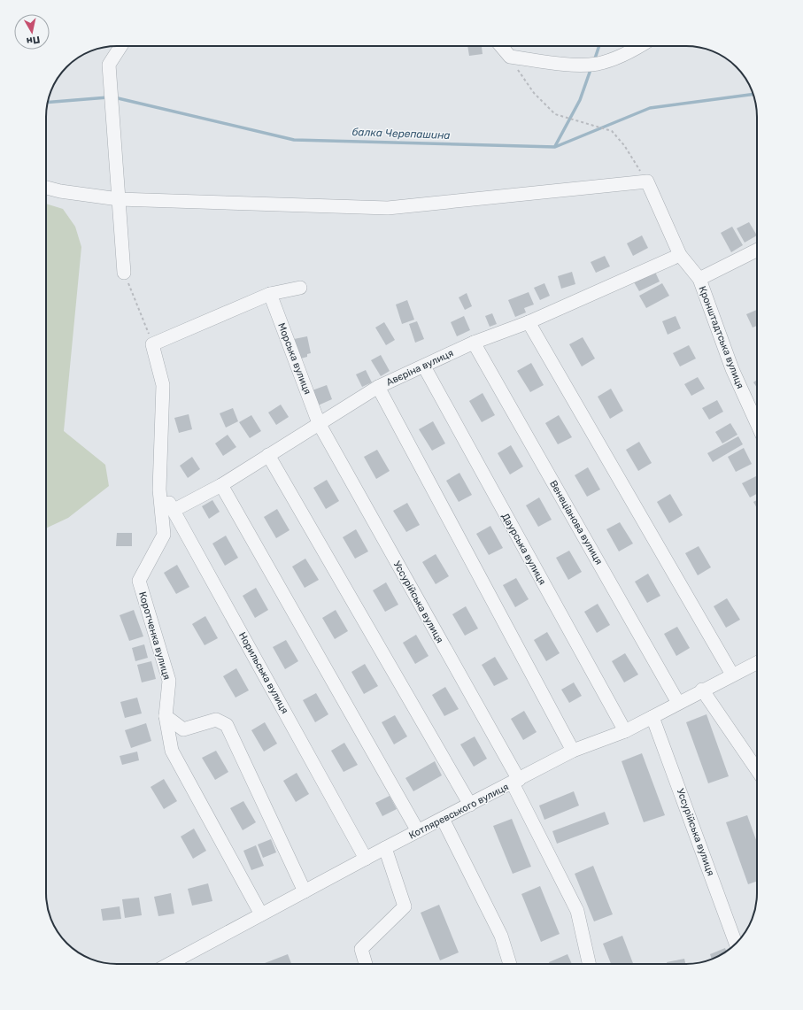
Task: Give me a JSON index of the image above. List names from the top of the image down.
{
  "streets": {
    "street": [
      "Кронштадтська вулиця",
      "Морська вулиця",
      "Авєріна вулиця",
      "Венеціанова вулиця",
      "Даурська вулиця",
      "Уссурійська вулиця",
      "Коротченка вулиця",
      "Норильська вулиця",
      "Котляревського вулиця"
    ]
  },
  "crossings": [
    ["Кронштадтська вулиця", "Авєріна вулиця"],
    ["Морська вулиця", "Авєріна вулиця"],
    ["Морська вулиця", "Уссурійська вулиця"],
    ["Авєріна вулиця", "Венеціанова вулиця"],
    ["Авєріна вулиця", "Даурська вулиця"],
    ["Авєріна вулиця", "Уссурійська вулиця"],
    ["Авєріна вулиця", "Норильська вулиця"],
    ["Венеціанова вулиця", "Котляревського вулиця"],
    ["Даурська вулиця", "Котляревського вулиця"],
    ["Уссурійська вулиця", "Котляревського вулиця"],
    ["Коротченка вулиця", "Норильська вулиця"],
    ["Коротченка вулиця", "Котляревського вулиця"],
    ["Норильська вулиця", "Котляревського вулиця"]
  ],
  "water": ["балка Черепашина"],
  "north": "bottom"
}
